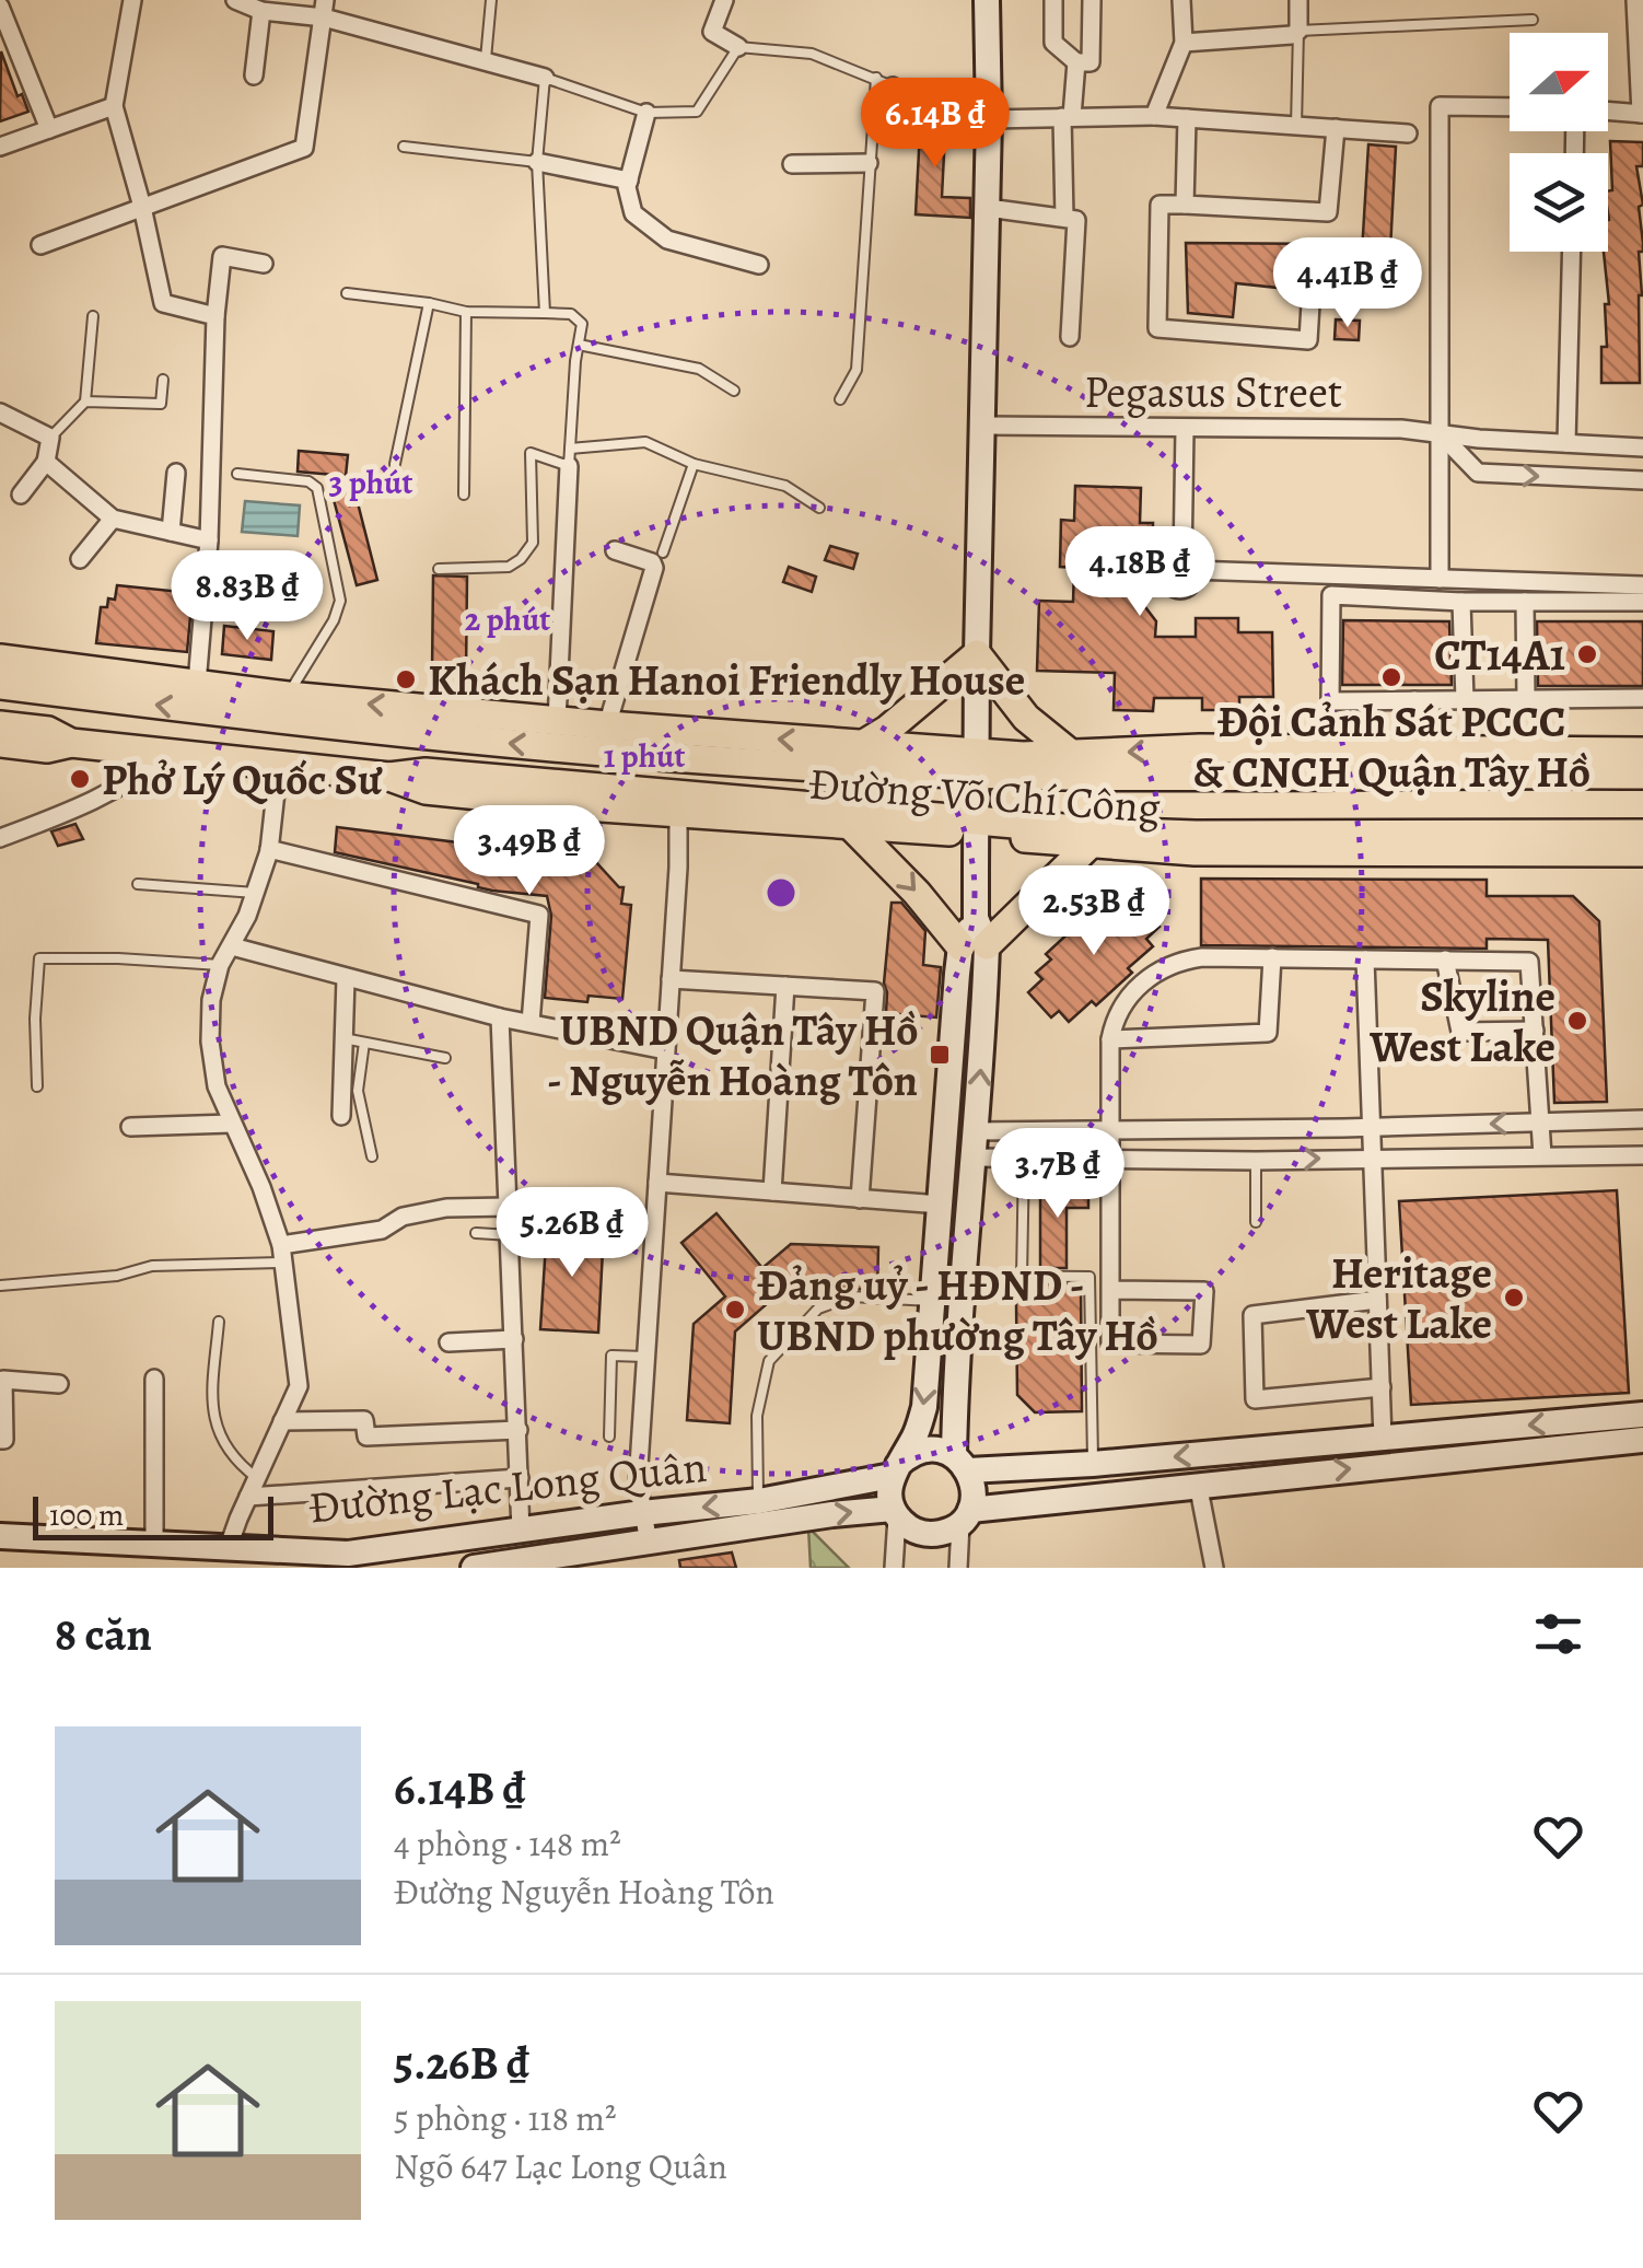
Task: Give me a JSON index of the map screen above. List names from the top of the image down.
{
  "streets": {
    "main road": ["Đường Võ Chí Công", "Đường Lạc Long Quân"],
    "street": ["Pegasus Street"]
  },
  "places": {
    "other": [
      "CT14A1",
      "Đội Cảnh Sát PCCC & CNCH Quận Tây Hồ",
      "Khách Sạn Hanoi Friendly House",
      "Phở Lý Quốc Sư",
      "Skyline West Lake",
      "Heritage West Lake",
      "Đảng uỷ - HĐND - UBND phường Tây Hồ"
    ],
    "transit": ["UBND Quận Tây Hồ - Nguyễn Hoàng Tôn"]
  },
  "scale_bar": "100 m",
  "north": "right",
  "page": {
    "price": [
      "6.14B ₫",
      "4.41B ₫",
      "4.18B ₫",
      "8.83B ₫",
      "3.49B ₫",
      "2.53B ₫",
      "3.7B ₫",
      "5.26B ₫"
    ],
    "scale": "100 m",
    "heading": "8 căn",
    "list": [
      {
        "name": "6.14B ₫",
        "note": "4 phòng · 148 m² · Đường Nguyễn Hoàng Tôn"
      },
      {
        "name": "5.26B ₫",
        "note": "5 phòng · 118 m² · Ngõ 647 Lạc Long Quân"
      }
    ]
  },
  "rings": ["3 phút", "2 phút", "1 phút"]
}
